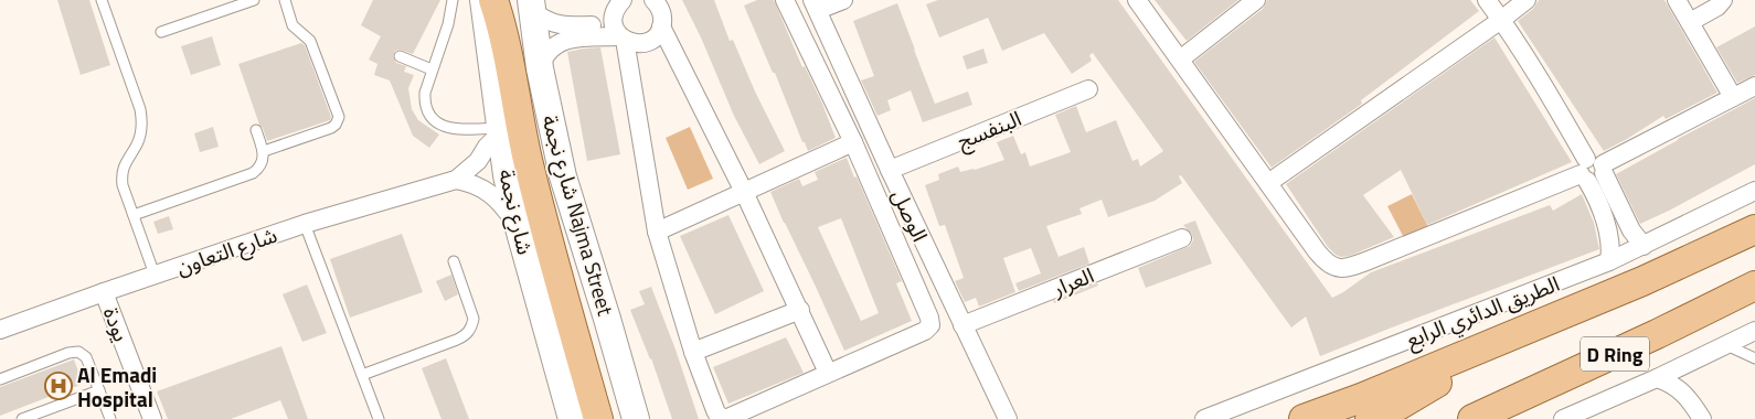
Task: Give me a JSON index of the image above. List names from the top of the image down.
{
  "streets": {
    "main road": [
      "شارع نجمة",
      "شارع نجمة Najma Street",
      "الطريق الدائري الرابع",
      "D Ring"
    ],
    "street": [
      "البنفسج",
      "الوصل",
      "شارع التعاون",
      "العرار",
      "يودة"
    ]
  },
  "crossings": [
    ["البنفسج", "الوصل"],
    ["شارع نجمة", "شارع التعاون"],
    ["الوصل", "العرار"],
    ["شارع التعاون", "يودة"]
  ],
  "places": {
    "hospital": ["Al Emadi Hospital"]
  }
}
